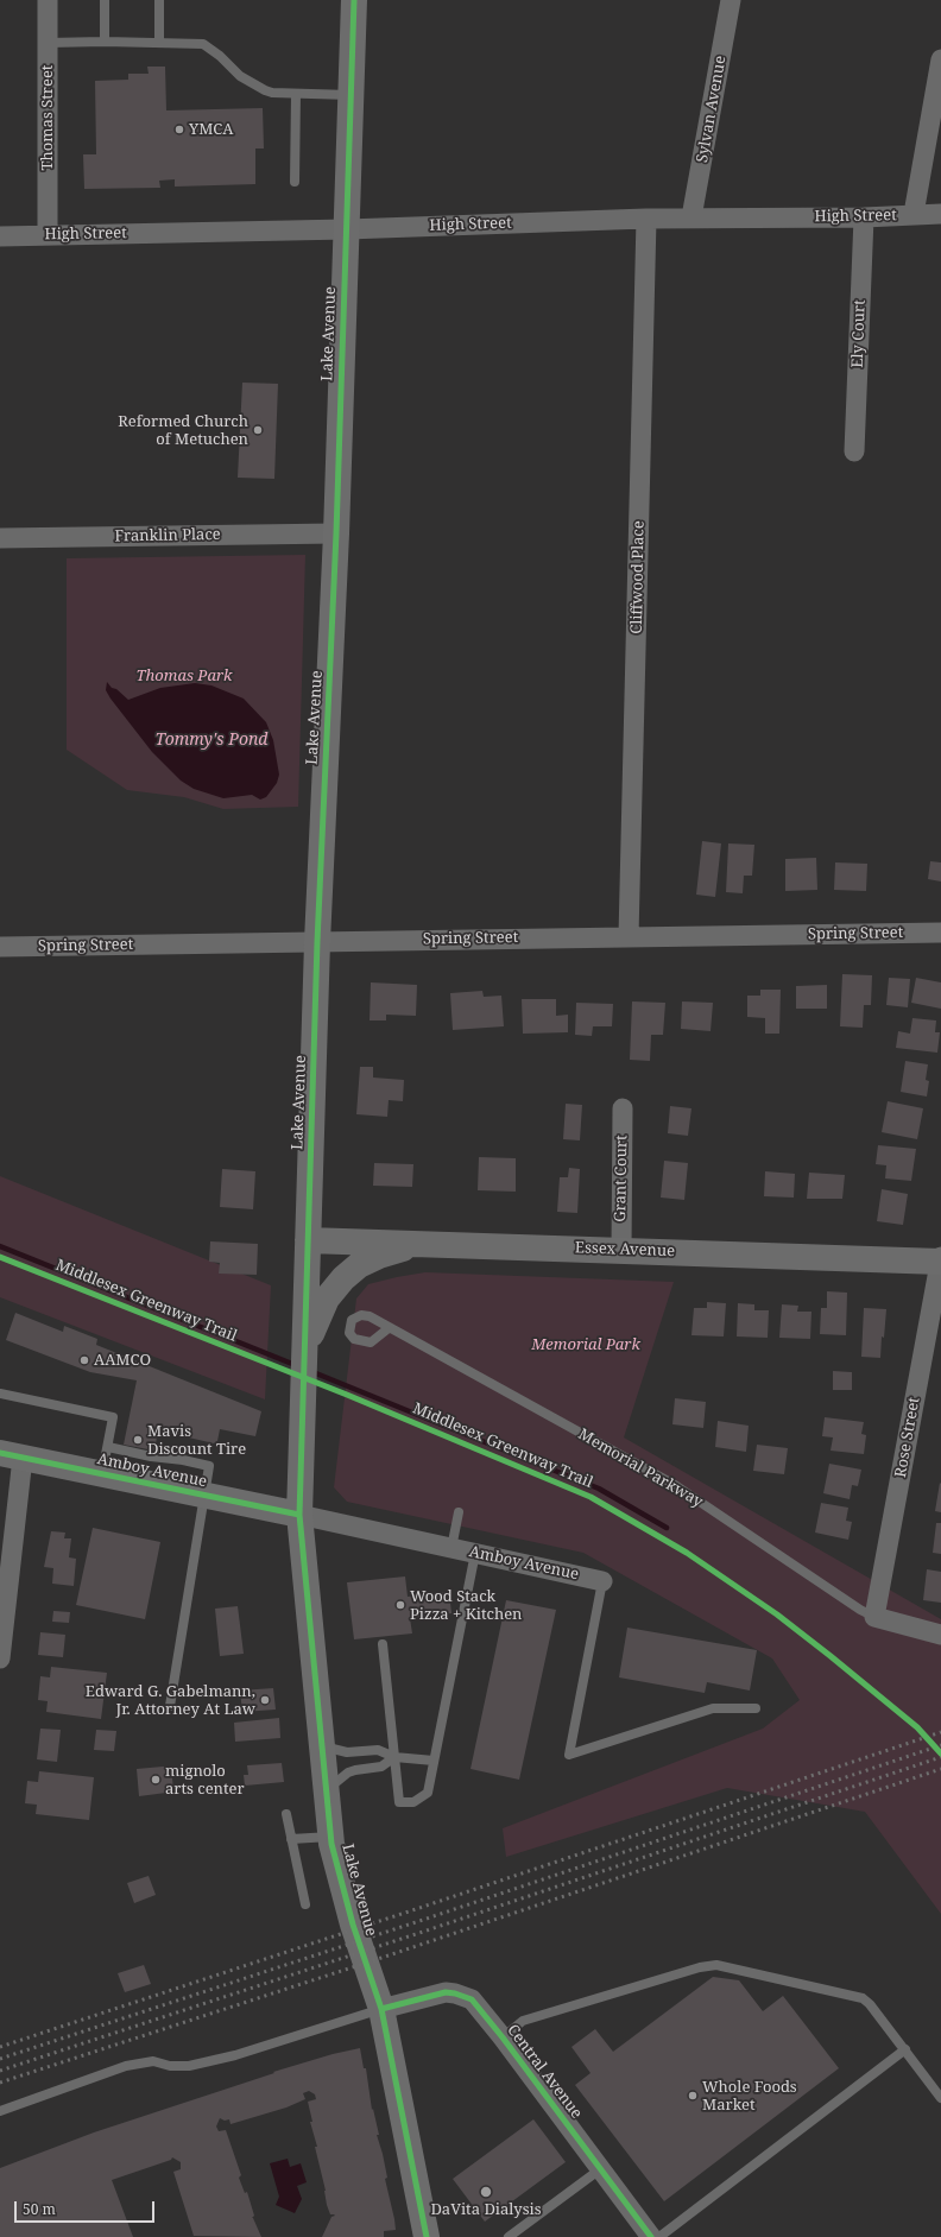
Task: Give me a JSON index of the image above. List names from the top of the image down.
{
  "streets": {
    "street": [
      "Sylvan Avenue",
      "Thomas Street",
      "High Street",
      "Lake Avenue",
      "Ely Court",
      "Franklin Place",
      "Cliffwood Place",
      "Spring Street",
      "Grant Court",
      "Essex Avenue",
      "Rose Street",
      "Memorial Parkway",
      "Amboy Avenue",
      "Central Avenue"
    ],
    "cycle path": ["Middlesex Greenway Trail"]
  },
  "crossings": [
    ["Sylvan Avenue", "High Street"],
    ["Thomas Street", "High Street"],
    ["High Street", "Lake Avenue"],
    ["High Street", "Ely Court"],
    ["High Street", "Cliffwood Place"],
    ["Lake Avenue", "Franklin Place"],
    ["Lake Avenue", "Spring Street"],
    ["Lake Avenue", "Essex Avenue"],
    ["Lake Avenue", "Amboy Avenue"],
    ["Lake Avenue", "Central Avenue"],
    ["Cliffwood Place", "Spring Street"],
    ["Grant Court", "Essex Avenue"],
    ["Essex Avenue", "Rose Street"],
    ["Rose Street", "Memorial Parkway"]
  ],
  "water": ["Tommy's Pond"],
  "parks": ["Thomas Park", "Memorial Park"],
  "places": [
    "YMCA",
    "Reformed Church of Metuchen",
    "AAMCO",
    "Mavis Discount Tire",
    "Wood Stack Pizza + Kitchen",
    "Edward G. Gabelmann, Jr. Attorney At Law",
    "mignolo arts center",
    "Whole Foods Market",
    "DaVita Dialysis"
  ],
  "scale_bar": "50 m"
}
